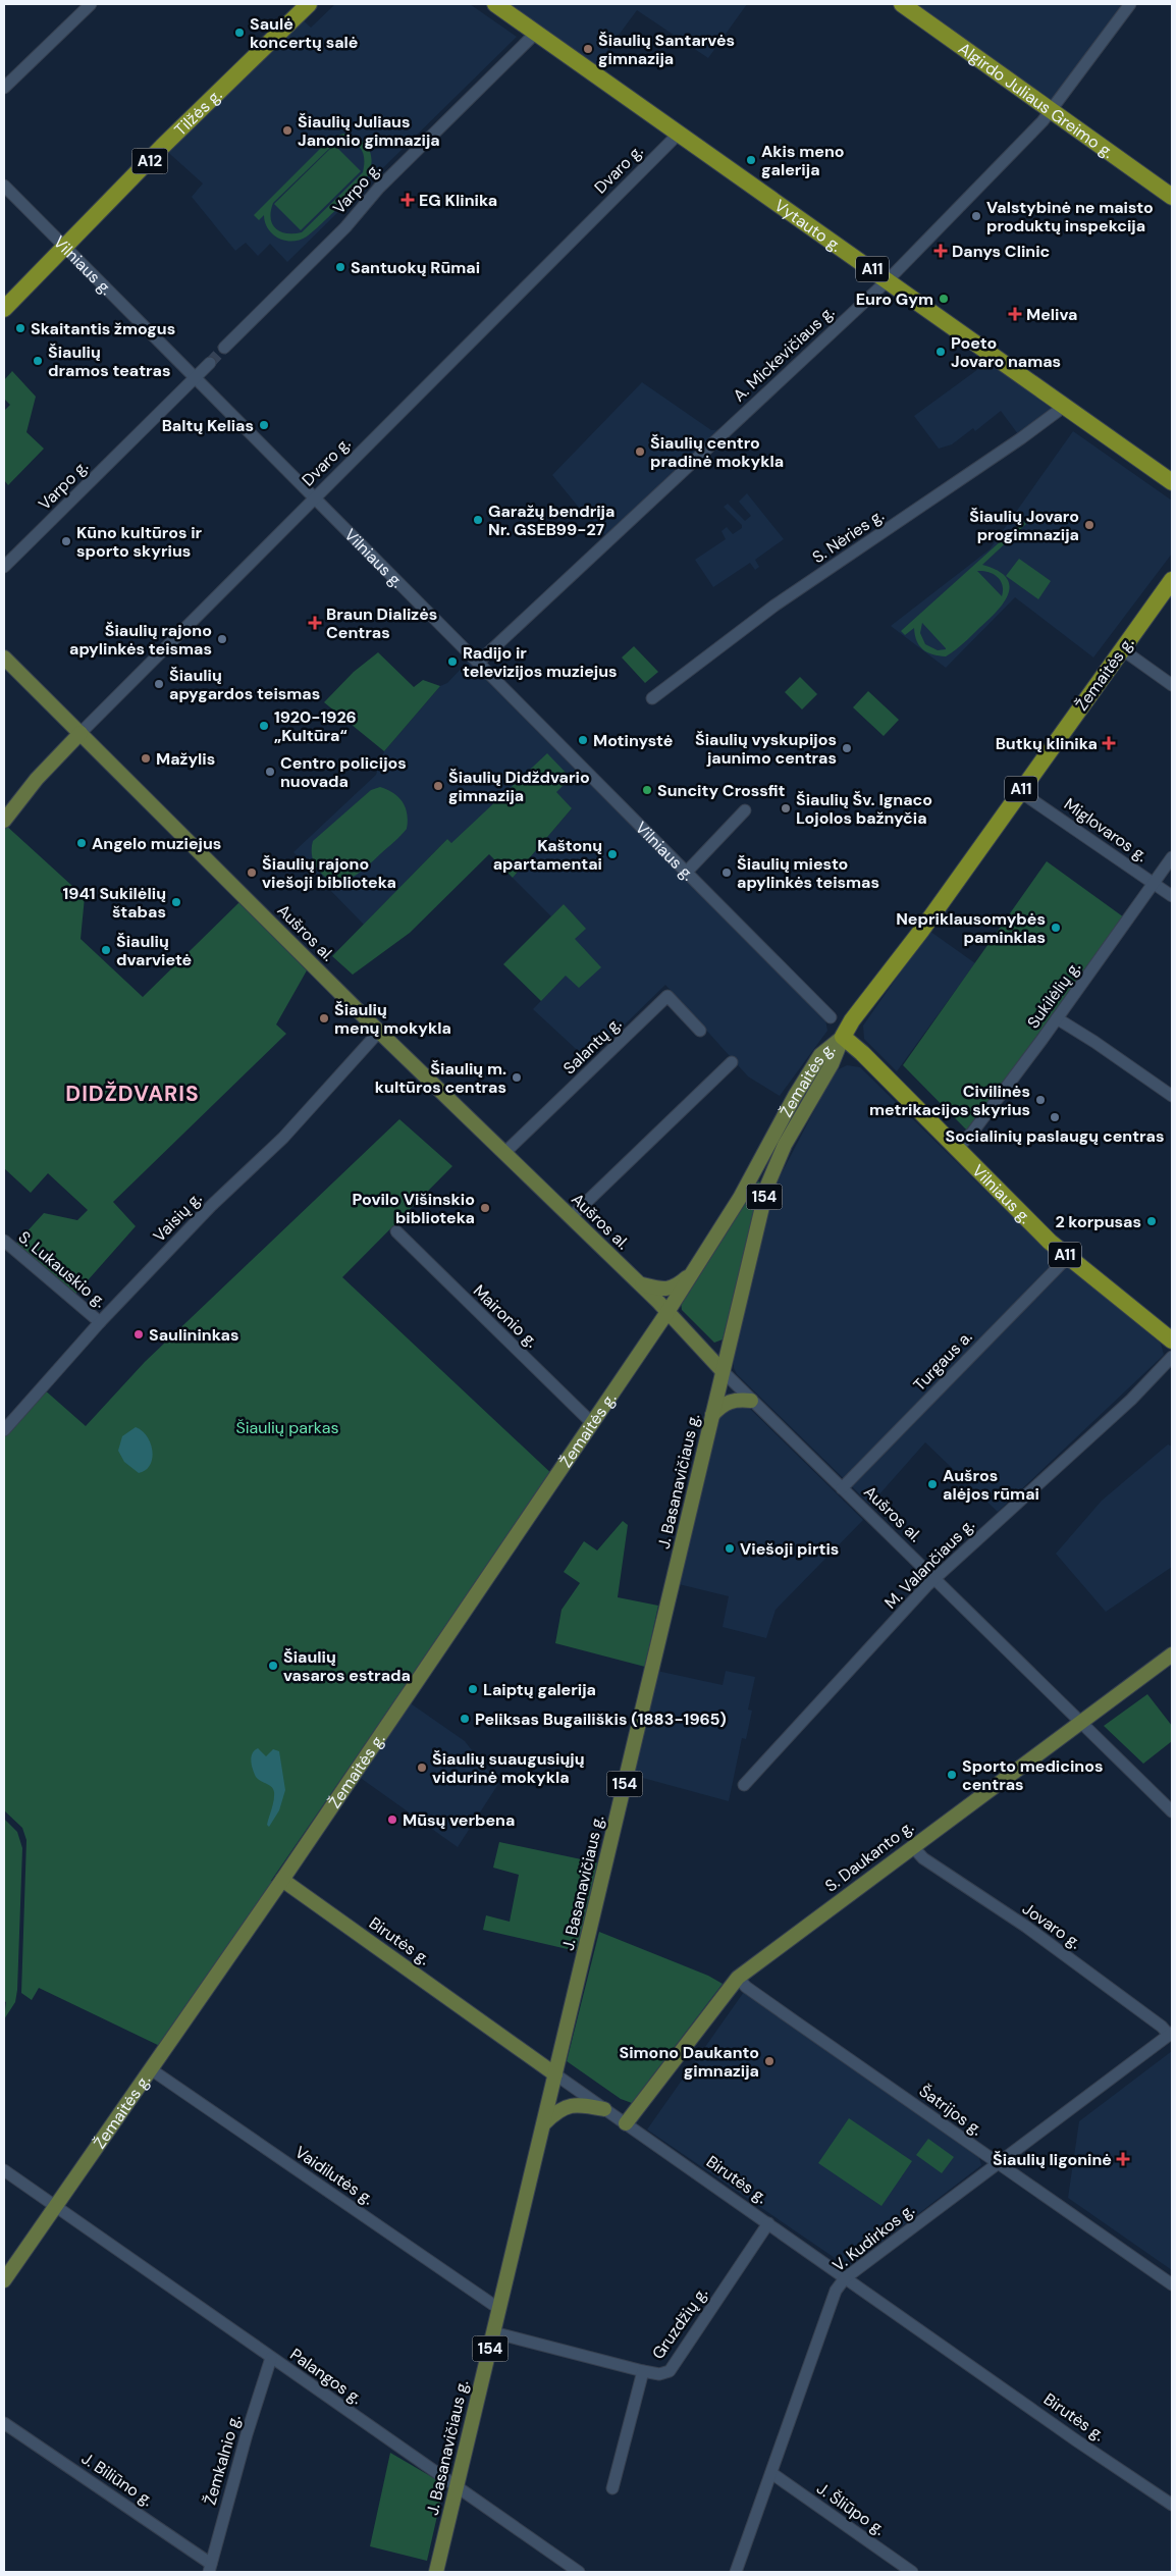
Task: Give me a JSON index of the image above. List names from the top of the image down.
{
  "streets": {
    "highway": [
      "Algirdo Juliaus Greimo g.",
      "Tilžės g.",
      "A12",
      "Vytauto g.",
      "Vilniaus g.",
      "A11",
      "Žemaitės g."
    ],
    "main road": [
      "Dvaro g.",
      "Aušros al.",
      "154",
      "J. Basanavičiaus g.",
      "S. Daukanto g.",
      "Birutės g."
    ],
    "street": [
      "Varpo g.",
      "A. Mickevičiaus g.",
      "S. Nėries g.",
      "Miglovaros g.",
      "Sukilėlių g.",
      "Salantų g.",
      "Vaisių g.",
      "S. Lukauskio g.",
      "Maironio g.",
      "Turgaus a.",
      "M. Valančiaus g.",
      "Jovaro g.",
      "Šatrijos g.",
      "Vaidilutės g.",
      "V. Kudirkos g.",
      "Gruzdžių g.",
      "Palangos g.",
      "Žemkalnio g.",
      "J. Biliūno g.",
      "J. Šliūpo g."
    ]
  },
  "crossings": [
    ["Algirdo Juliaus Greimo g.", "A. Mickevičiaus g."],
    ["Tilžės g.", "Vilniaus g."],
    ["Dvaro g.", "Vytauto g."],
    ["Dvaro g.", "Vilniaus g."],
    ["Dvaro g.", "Aušros al."],
    ["Varpo g.", "Vytauto g."],
    ["Varpo g.", "Vilniaus g."],
    ["Vytauto g.", "A. Mickevičiaus g."],
    ["Vytauto g.", "S. Nėries g."],
    ["Vilniaus g.", "A. Mickevičiaus g."],
    ["Vilniaus g.", "Žemaitės g."],
    ["Vilniaus g.", "Sukilėlių g."],
    ["Vilniaus g.", "Turgaus a."],
    ["Vilniaus g.", "J. Basanavičiaus g."],
    ["Žemaitės g.", "Miglovaros g."],
    ["Žemaitės g.", "Aušros al."],
    ["Žemaitės g.", "Maironio g."],
    ["Žemaitės g.", "J. Basanavičiaus g."],
    ["Žemaitės g.", "Birutės g."],
    ["Žemaitės g.", "Vaidilutės g."],
    ["Žemaitės g.", "Palangos g."],
    ["Miglovaros g.", "Sukilėlių g."],
    ["Aušros al.", "Salantų g."],
    ["Aušros al.", "Vaisių g."],
    ["Aušros al.", "Turgaus a."],
    ["Aušros al.", "J. Basanavičiaus g."],
    ["Aušros al.", "M. Valančiaus g."],
    ["Aušros al.", "S. Daukanto g."],
    ["Vaisių g.", "S. Lukauskio g."],
    ["J. Basanavičiaus g.", "Birutės g."],
    ["J. Basanavičiaus g.", "Vaidilutės g."],
    ["J. Basanavičiaus g.", "Palangos g."],
    ["S. Daukanto g.", "Jovaro g."],
    ["S. Daukanto g.", "Birutės g."],
    ["S. Daukanto g.", "Šatrijos g."],
    ["Jovaro g.", "V. Kudirkos g."],
    ["Birutės g.", "V. Kudirkos g."],
    ["Birutės g.", "Gruzdžių g."],
    ["Šatrijos g.", "V. Kudirkos g."],
    ["V. Kudirkos g.", "J. Šliūpo g."],
    ["Palangos g.", "Žemkalnio g."],
    ["Žemkalnio g.", "J. Biliūno g."]
  ],
  "districts": ["DIDŽDVARIS"],
  "parks": ["Šiaulių parkas"],
  "places": {
    "other": [
      "Saulė koncertų salė",
      "Šiaulių Santarvės gimnazija",
      "Šiaulių Juliaus Janonio gimnazija",
      "Akis meno galerija",
      "Valstybinė ne maisto produktų inspekcija",
      "Santuokų Rūmai",
      "Euro Gym",
      "Skaitantis žmogus",
      "Poeto Jovaro namas",
      "Šiaulių dramos teatras",
      "Baltų Kelias",
      "Šiaulių centro pradinė mokykla",
      "Garažų bendrija Nr. GSEB99-27",
      "Šiaulių Jovaro progimnazija",
      "Kūno kultūros ir sporto skyrius",
      "Šiaulių rajono apylinkės teismas",
      "Radijo ir televizijos muziejus",
      "Šiaulių apygardos teismas",
      "1920-1926 „Kultūra“",
      "Motinystė",
      "Šiaulių vyskupijos jaunimo centras",
      "Mažylis",
      "Centro policijos nuovada",
      "Šiaulių Didždvario gimnazija",
      "Suncity Crossfit",
      "Šiaulių Šv. Ignaco Lojolos bažnyčia",
      "Angelo muziejus",
      "Kaštonų apartamentai",
      "Šiaulių rajono viešoji biblioteka",
      "Šiaulių miesto apylinkės teismas",
      "1941 Sukilėlių štabas",
      "Nepriklausomybės paminklas",
      "Šiaulių dvarvietė",
      "Šiaulių menų mokykla",
      "Šiaulių m. kultūros centras",
      "Civilinės metrikacijos skyrius",
      "Socialinių paslaugų centras",
      "Povilo Višinskio biblioteka",
      "2 korpusas",
      "Saulininkas",
      "Aušros alėjos rūmai",
      "Viešoji pirtis",
      "Šiaulių vasaros estrada",
      "Laiptų galerija",
      "Peliksas Bugailiškis (1883-1965)",
      "Šiaulių suaugusiųjų vidurinė mokykla",
      "Sporto medicinos centras",
      "Mūsų verbena",
      "Simono Daukanto gimnazija"
    ],
    "health": [
      "EG Klinika",
      "Danys Clinic",
      "Meliva",
      "Braun Dializės Centras",
      "Butkų klinika",
      "Šiaulių ligoninė"
    ]
  }
}
